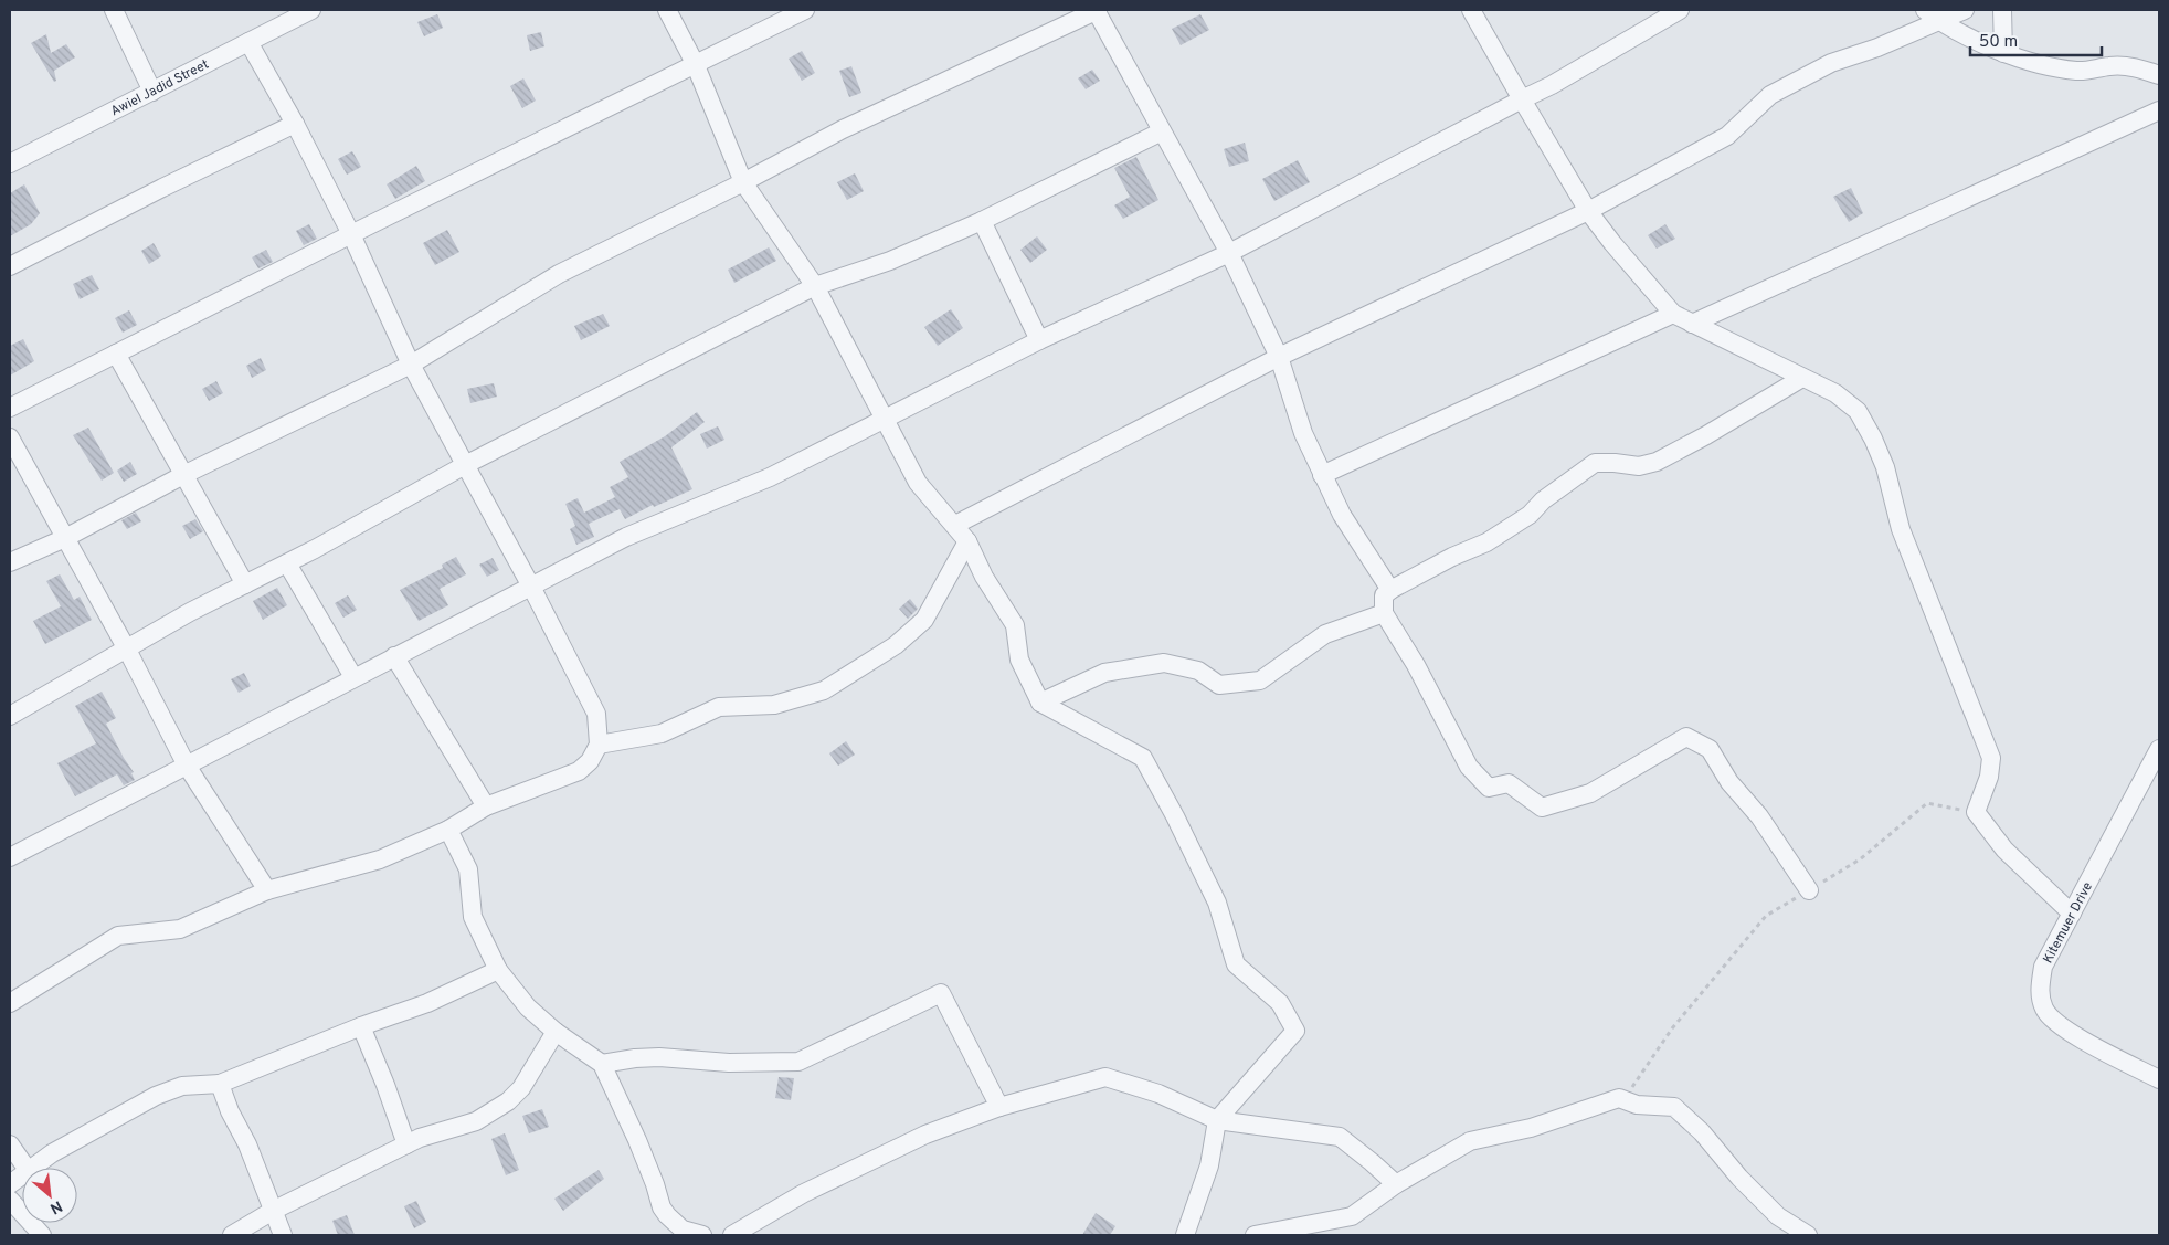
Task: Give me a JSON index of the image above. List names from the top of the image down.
{
  "streets": {
    "street": ["Awiel Jadid Street", "Kitemuer Drive"]
  },
  "scale_bar": "50 m",
  "north": "bottom right"
}
